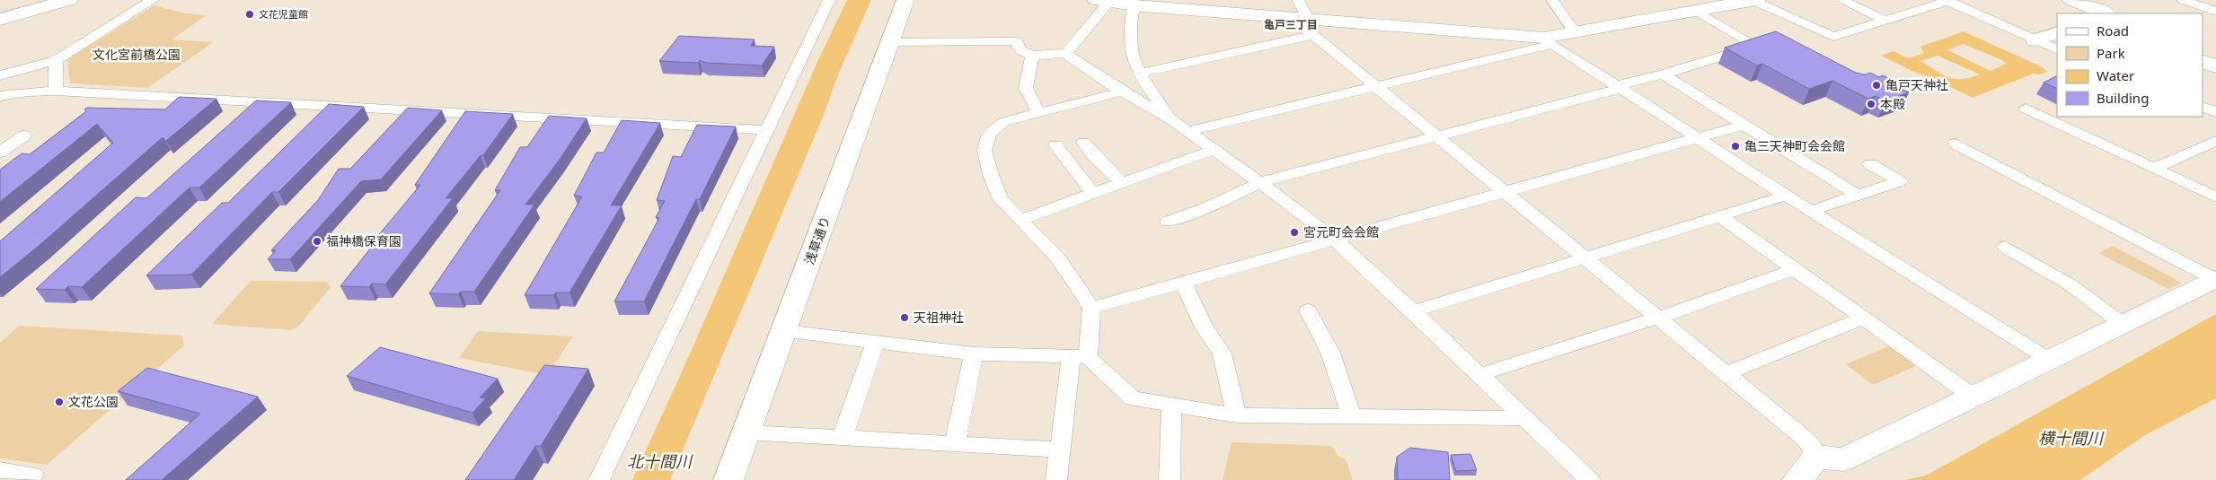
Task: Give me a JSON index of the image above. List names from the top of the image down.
{
  "streets": {
    "street": ["浅草通り"]
  },
  "districts": ["亀戸三丁目"],
  "water": ["横十間川", "北十間川"],
  "parks": ["文化宮前橋公園"],
  "places": [
    "文花児童館",
    "亀戸天神社",
    "本殿",
    "亀三天神町会会館",
    "宮元町会会館",
    "福神橋保育園",
    "天祖神社",
    "文花公園"
  ],
  "legend": [
    "Road",
    "Park",
    "Water",
    "Building"
  ]
}
